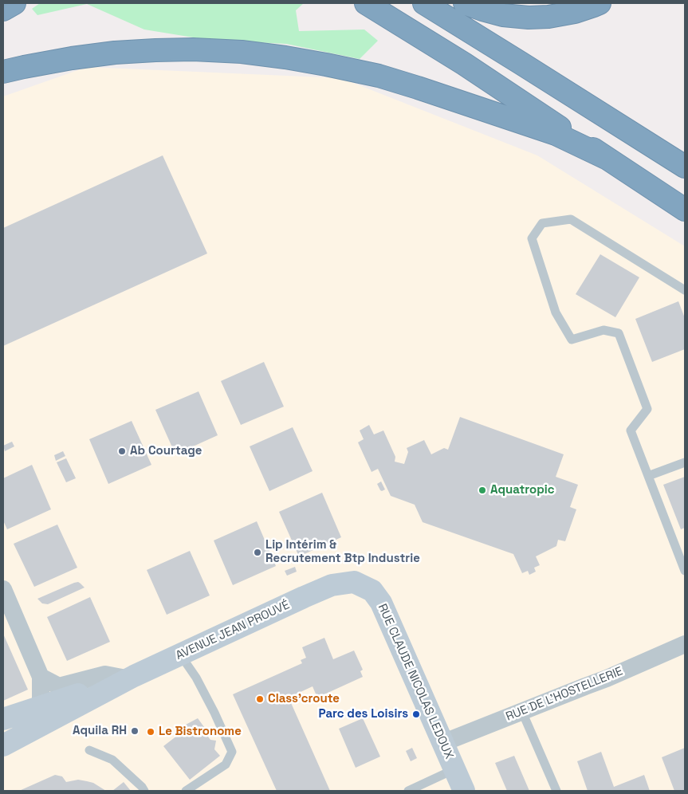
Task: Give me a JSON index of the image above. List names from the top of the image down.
{
  "streets": {
    "street": ["AVENUE JEAN PROUVÉ", "RUE CLAUDE NICOLAS LEDOUX", "RUE DE L'HOSTELLERIE"]
  },
  "crossings": [
    ["AVENUE JEAN PROUVÉ", "RUE CLAUDE NICOLAS LEDOUX"],
    ["RUE CLAUDE NICOLAS LEDOUX", "RUE DE L'HOSTELLERIE"]
  ],
  "places": [
    "Ab Courtage",
    "Aquatropic",
    "Lip Intérim & Recrutement Btp Industrie",
    "Class'croute",
    "Parc des Loisirs",
    "Aquila RH",
    "Le Bistronome"
  ]
}
